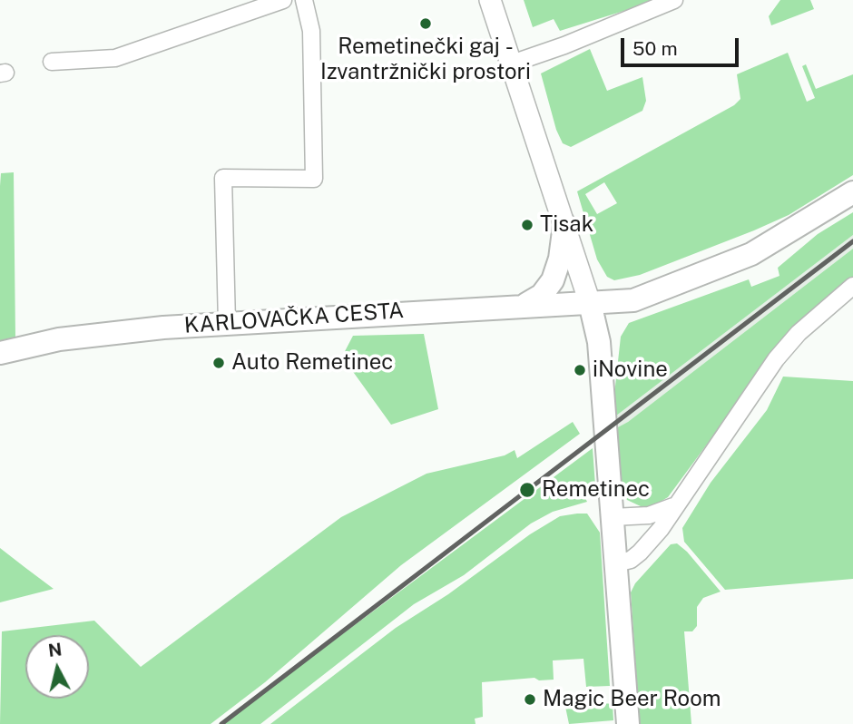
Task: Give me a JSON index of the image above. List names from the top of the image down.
{
  "streets": {
    "main road": ["KARLOVAČKA CESTA"]
  },
  "places": [
    "Remetinečki gaj - Izvantržnički prostori",
    "Tisak",
    "Auto Remetinec",
    "iNovine",
    "Remetinec",
    "Magic Beer Room"
  ],
  "scale_bar": "50 m",
  "north": "top"
}
